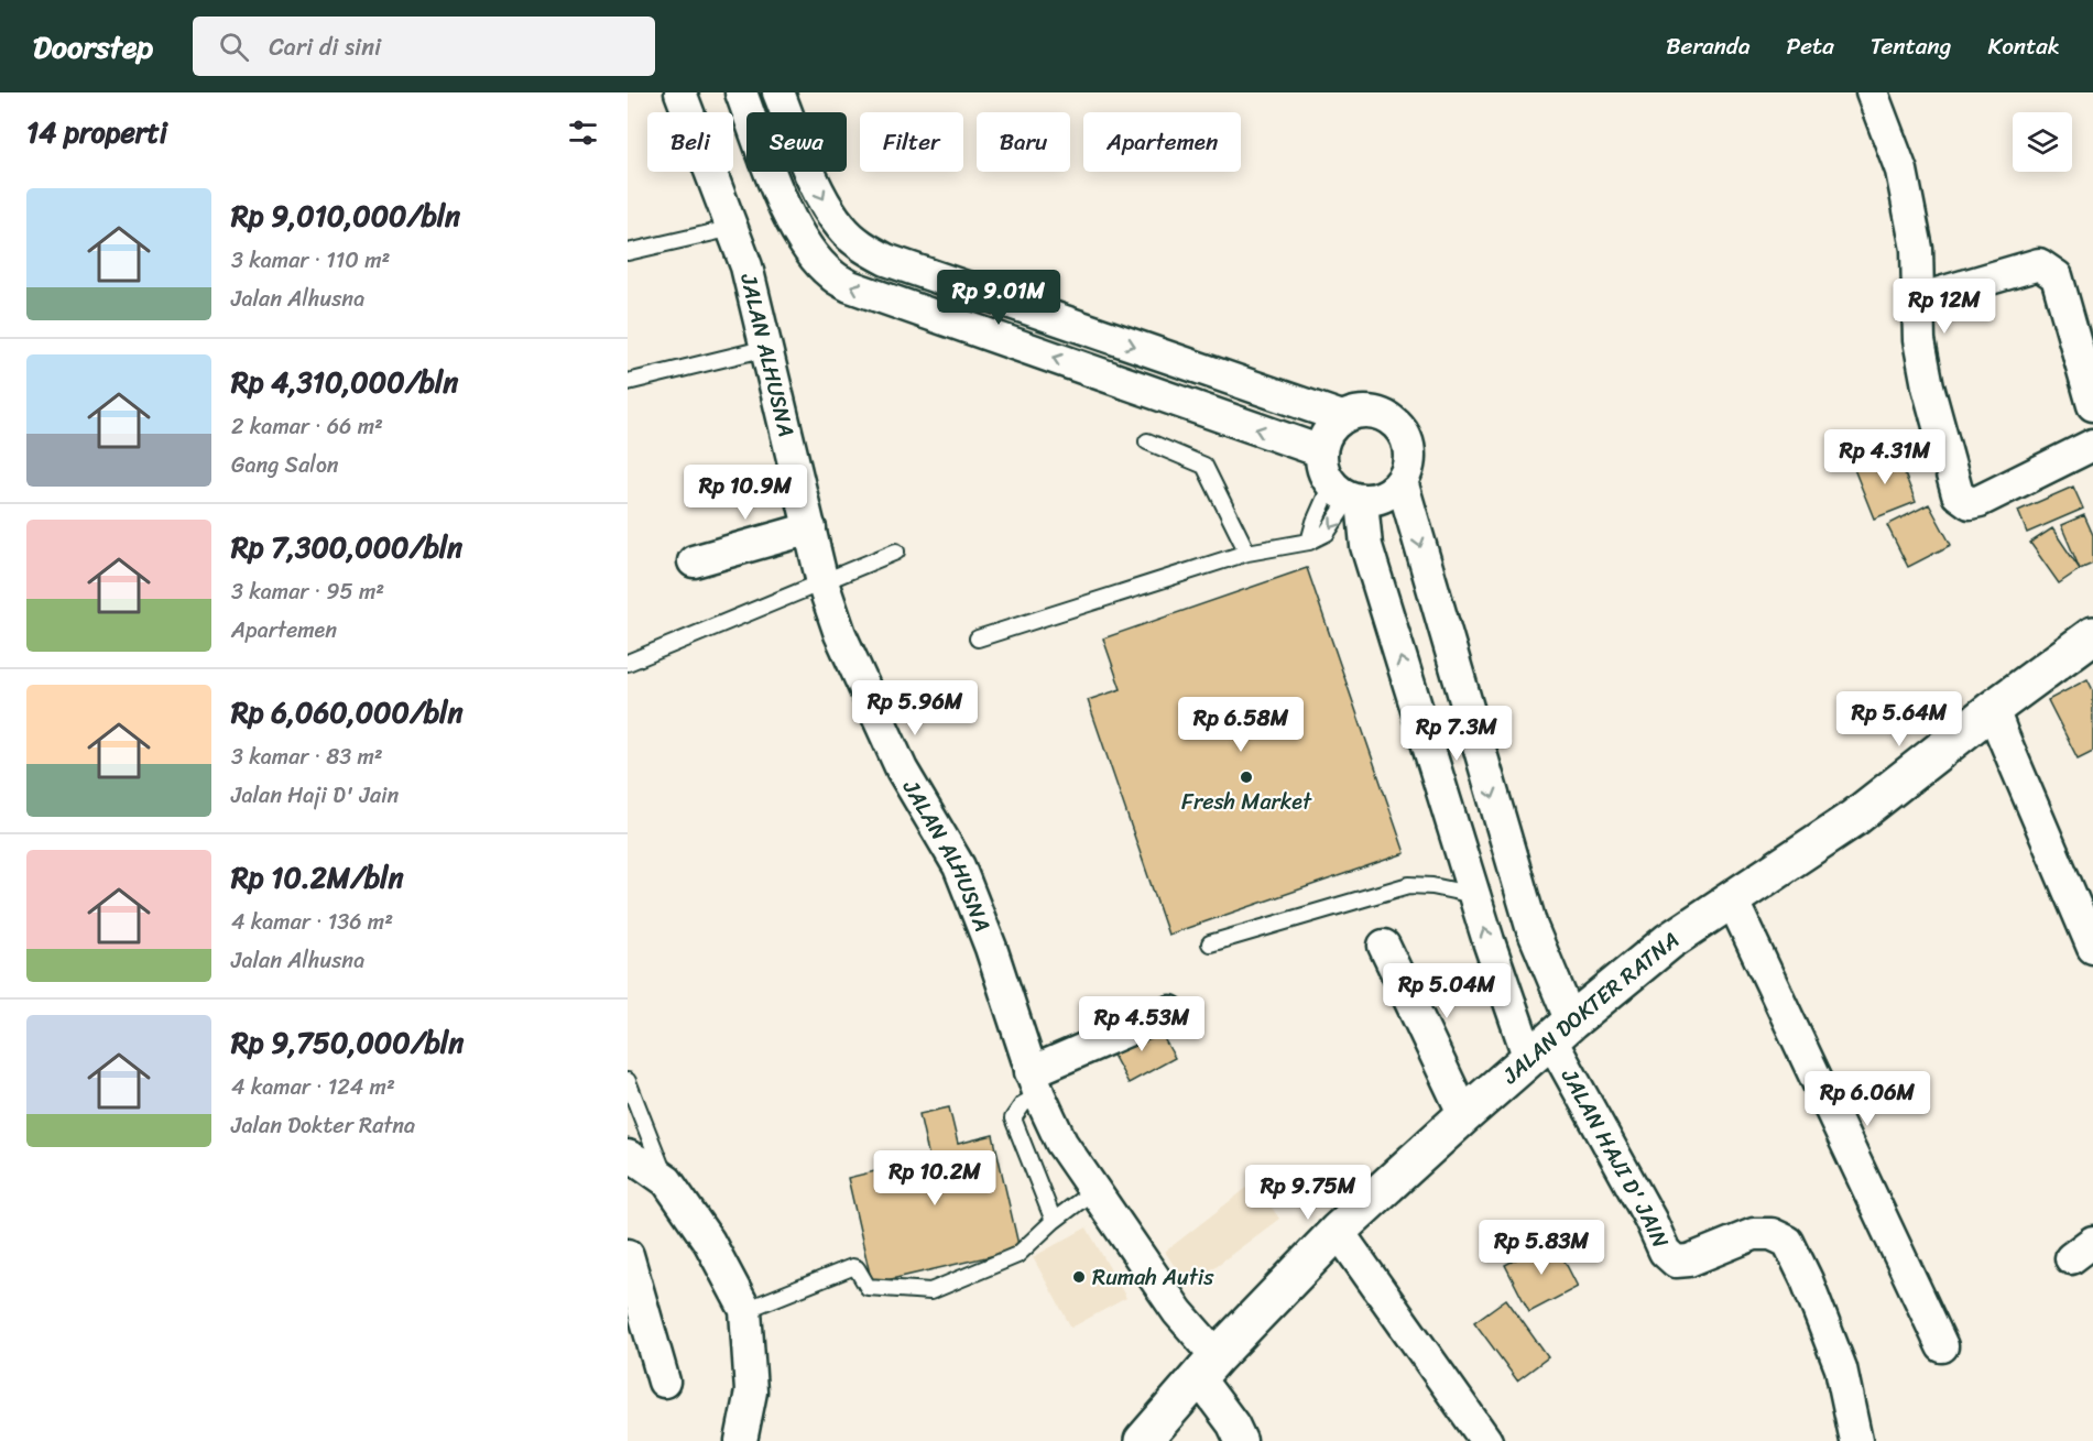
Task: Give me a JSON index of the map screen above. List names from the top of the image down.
{
  "streets": {
    "street": ["JALAN ALHUSNA", "JALAN DOKTER RATNA", "JALAN HAJI D' JAIN"]
  },
  "crossings": [
    ["JALAN ALHUSNA", "JALAN DOKTER RATNA"],
    ["JALAN DOKTER RATNA", "JALAN HAJI D' JAIN"]
  ],
  "places": ["Fresh Market", "Rumah Autis"],
  "page": {
    "header": "Doorstep",
    "search": "Cari di sini",
    "nav": [
      "Beranda",
      "Peta",
      "Tentang",
      "Kontak"
    ],
    "heading": "14 properti",
    "chip": [
      "Beli",
      "Sewa",
      "Filter",
      "Baru",
      "Apartemen"
    ],
    "list": [
      {
        "name": "Rp 9,010,000/bln",
        "note": "3 kamar · 110 m² · Jalan Alhusna"
      },
      {
        "name": "Rp 4,310,000/bln",
        "note": "2 kamar · 66 m² · Gang Salon"
      },
      {
        "name": "Rp 7,300,000/bln",
        "note": "3 kamar · 95 m² · Apartemen"
      },
      {
        "name": "Rp 6,060,000/bln",
        "note": "3 kamar · 83 m² · Jalan Haji D' Jain"
      },
      {
        "name": "Rp 10.2M/bln",
        "note": "4 kamar · 136 m² · Jalan Alhusna"
      },
      {
        "name": "Rp 9,750,000/bln",
        "note": "4 kamar · 124 m² · Jalan Dokter Ratna"
      }
    ],
    "price": [
      "Rp 9.01M",
      "Rp 12M",
      "Rp 4.31M",
      "Rp 10.9M",
      "Rp 5.96M",
      "Rp 5.64M",
      "Rp 6.58M",
      "Rp 7.3M",
      "Rp 5.04M",
      "Rp 4.53M",
      "Rp 6.06M",
      "Rp 10.2M",
      "Rp 9.75M",
      "Rp 5.83M"
    ]
  }
}
